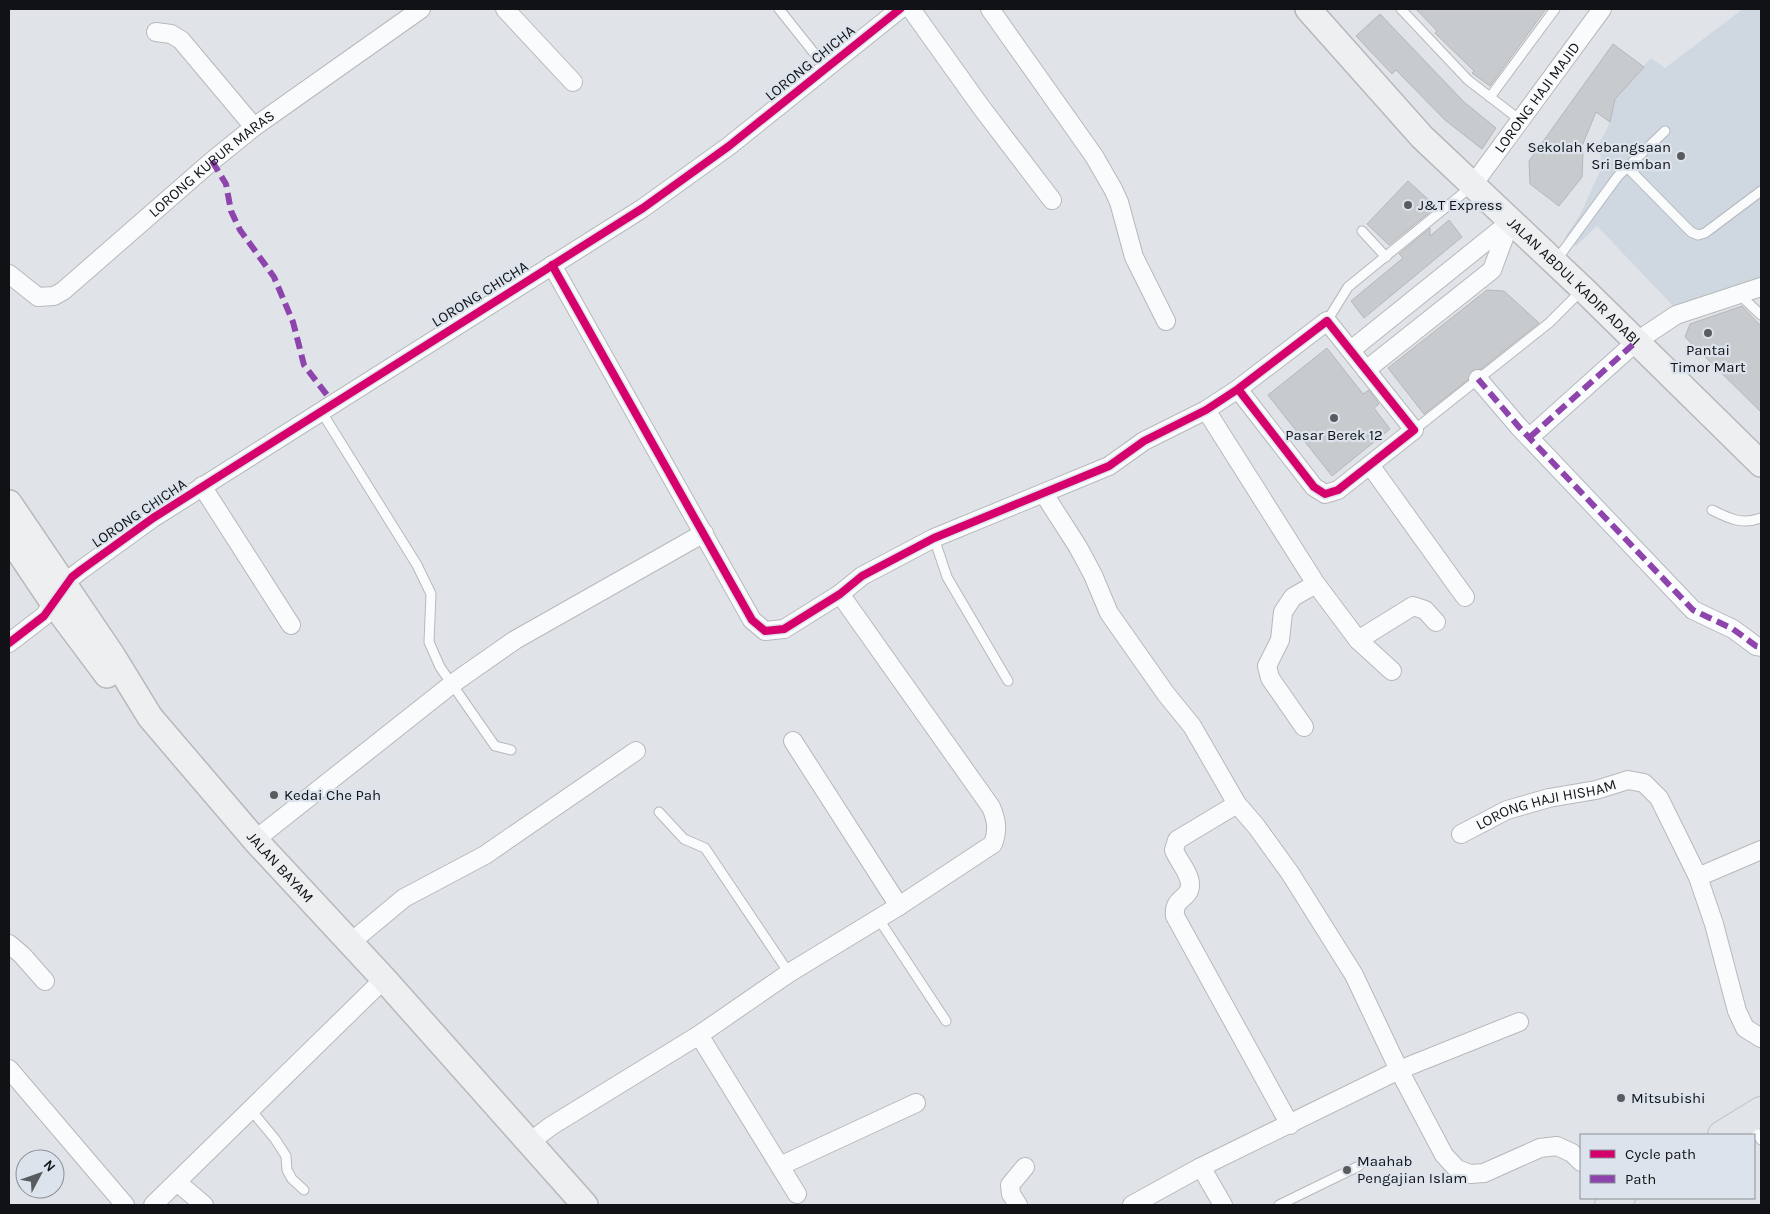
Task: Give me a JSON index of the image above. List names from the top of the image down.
{
  "streets": {
    "main road": ["JALAN ABDUL KADIR ADABI", "JALAN BAYAM"],
    "street": [
      "LORONG CHICHA",
      "LORONG HAJI MAJID",
      "LORONG KUBUR MARAS",
      "LORONG HAJI HISHAM"
    ]
  },
  "crossings": [
    ["LORONG CHICHA", "JALAN BAYAM"],
    ["LORONG HAJI MAJID", "JALAN ABDUL KADIR ADABI"]
  ],
  "places": [
    "Sekolah Kebangsaan Sri Bemban",
    "J&T Express",
    "Pantai Timor Mart",
    "Pasar Berek 12",
    "Kedai Che Pah",
    "Mitsubishi",
    "Maahab Pengajian Islam"
  ],
  "legend": ["Cycle path", "Path"],
  "north": "top right"
}
